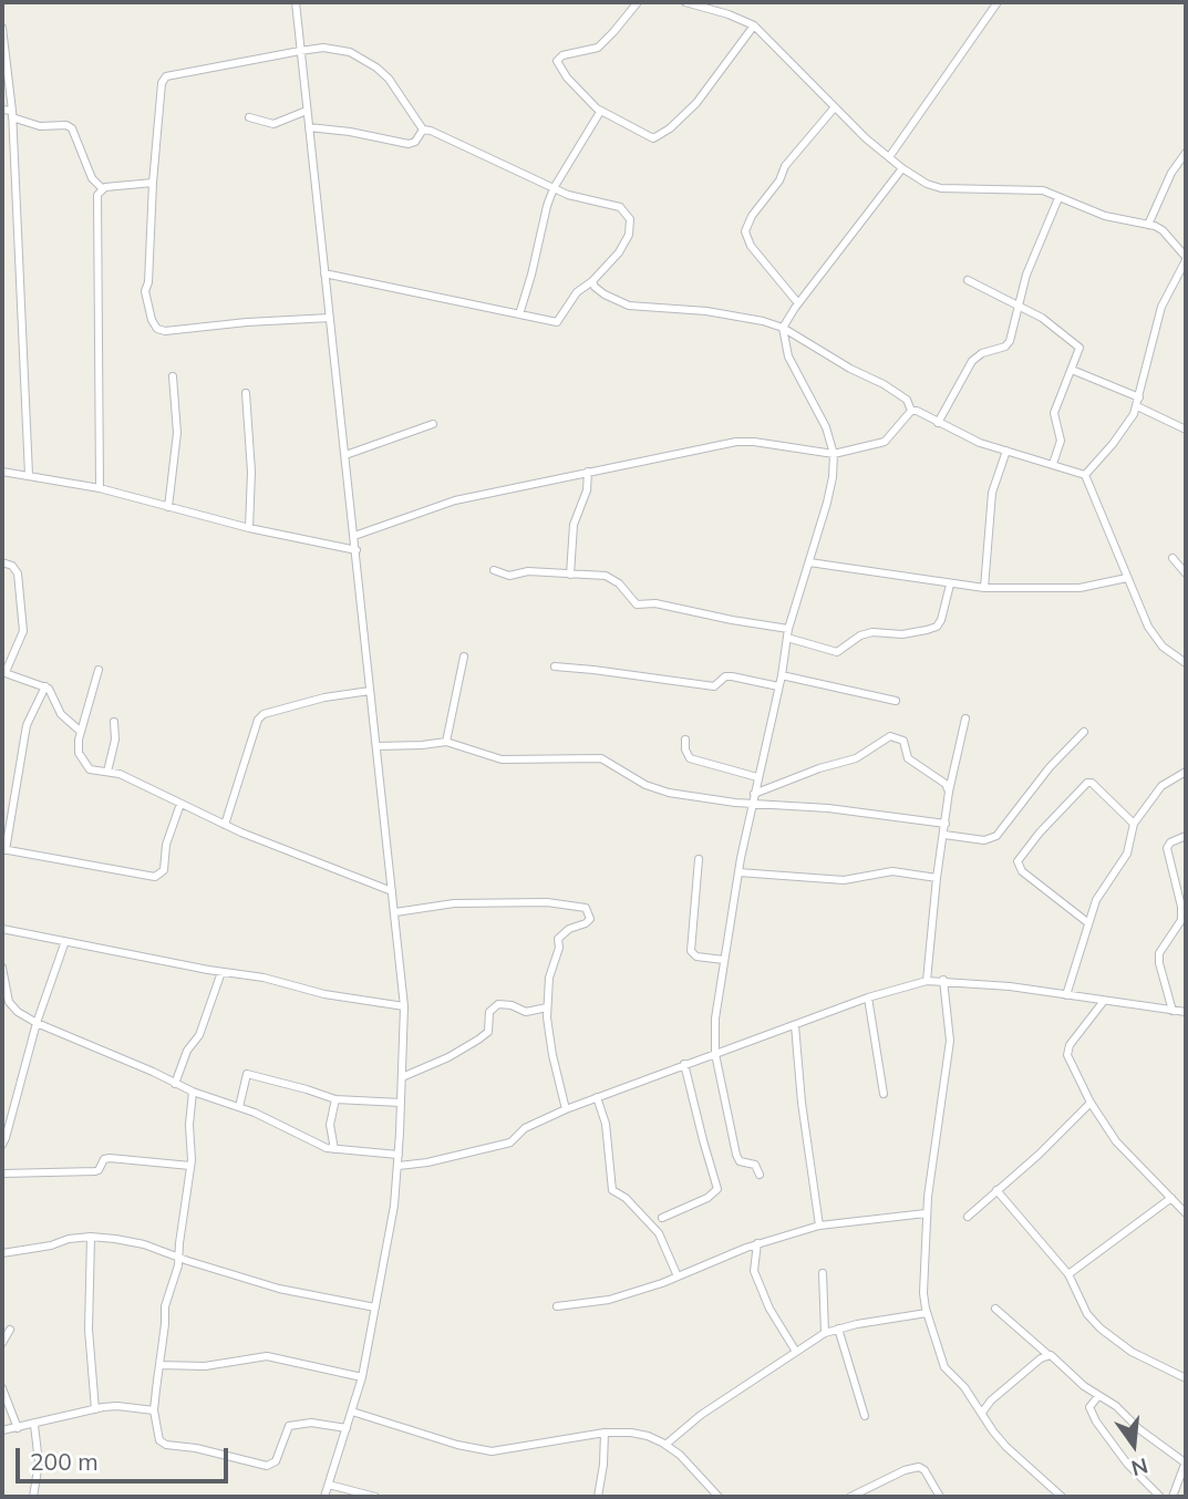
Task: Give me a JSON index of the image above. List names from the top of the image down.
{
  "scale_bar": "200 m",
  "north": "bottom"
}
